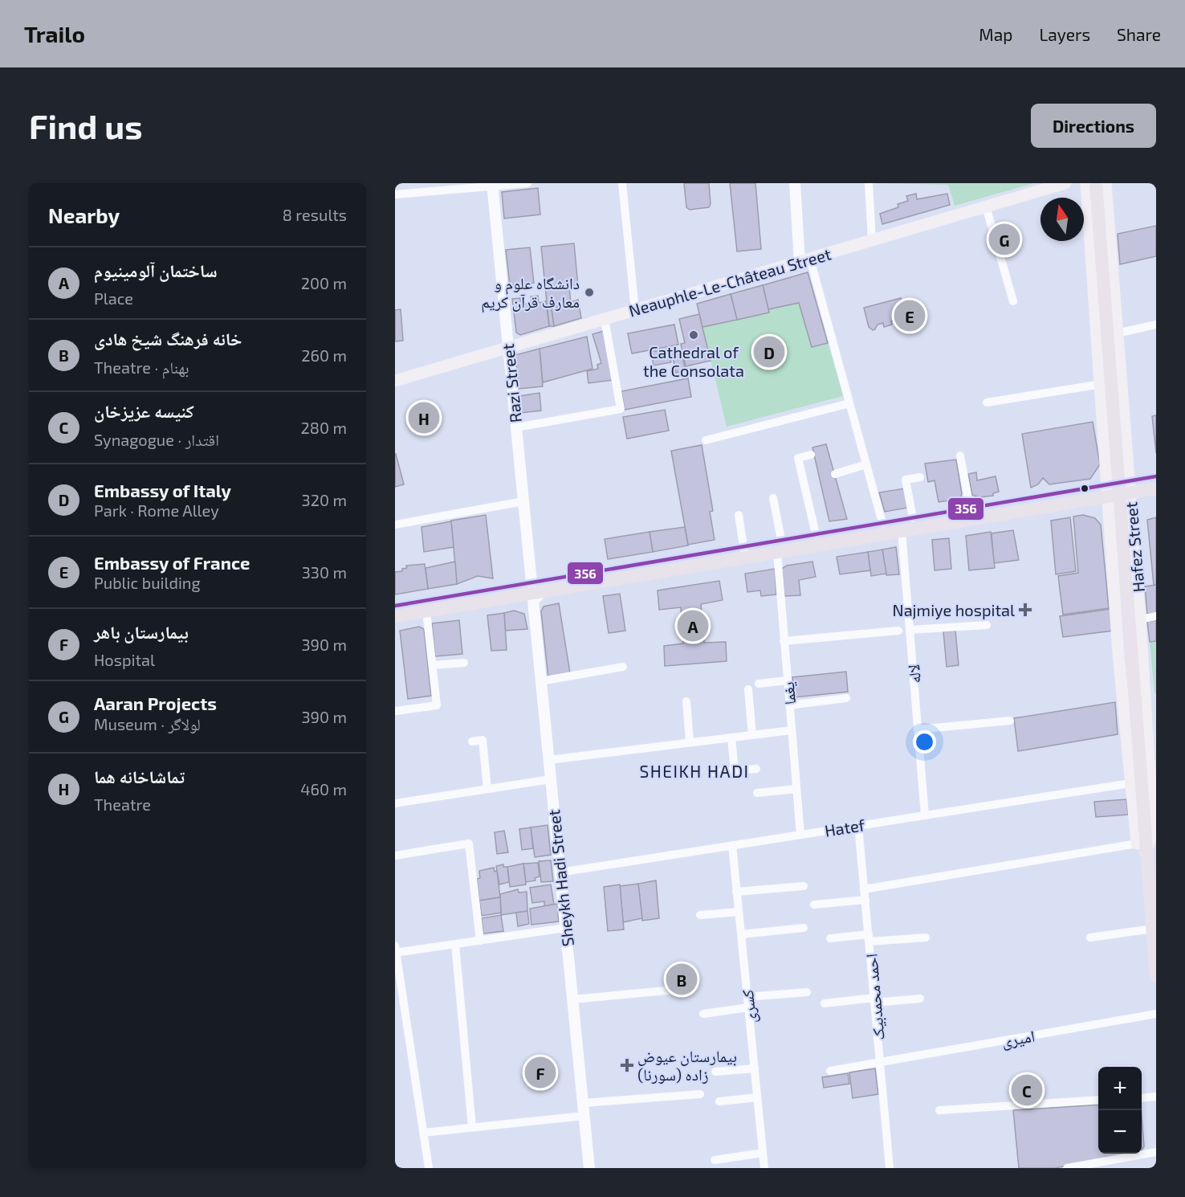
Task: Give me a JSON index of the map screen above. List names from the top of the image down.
{
  "streets": {
    "main road": ["Neauphle-Le-Château Street", "Hafez Street"],
    "street": [
      "Razi Street",
      "لاله",
      "یغما",
      "Hatef",
      "Sheykh Hadi Street",
      "احمد محمدبیک",
      "کسری",
      "امیری"
    ]
  },
  "crossings": [
    ["Neauphle-Le-Château Street", "Razi Street"],
    ["Razi Street", "Sheykh Hadi Street"],
    ["Hafez Street", "Hatef"],
    ["لاله", "Hatef"],
    ["یغما", "Hatef"],
    ["Hatef", "Sheykh Hadi Street"],
    ["Hatef", "احمد محمدبیک"],
    ["Hatef", "کسری"],
    ["احمد محمدبیک", "امیری"]
  ],
  "districts": ["SHEIKH HADI"],
  "places": {
    "other": ["دانشگاه علوم و معارف قرآن کریم", "Cathedral of the Consolata"],
    "health": ["Najmiye hospital", "بیمارستان عیوض زاده (سورنا)"]
  },
  "lines": ["transit line 356"],
  "north": "top",
  "page": {
    "header": "Trailo",
    "nav": ["Map", "Layers", "Share"],
    "buttons": "Directions",
    "title": "Find us",
    "heading": ["Nearby", "8 results"],
    "pins": [
      "G",
      "E",
      "D",
      "H",
      "A",
      "B",
      "F",
      "C"
    ],
    "list": [
      {
        "mark": "A",
        "name": "ساختمان آلومینیوم",
        "note": "Place",
        "value": "200 m"
      },
      {
        "mark": "B",
        "name": "خانه فرهنگ شیخ هادی",
        "note": "Theatre · بهنام",
        "value": "260 m"
      },
      {
        "mark": "C",
        "name": "کنیسه عزیزخان",
        "note": "Synagogue · اقتدار",
        "value": "280 m"
      },
      {
        "mark": "D",
        "name": "Embassy of Italy",
        "note": "Park · Rome Alley",
        "value": "320 m"
      },
      {
        "mark": "E",
        "name": "Embassy of France",
        "note": "Public building",
        "value": "330 m"
      },
      {
        "mark": "F",
        "name": "بیمارستان باهر",
        "note": "Hospital",
        "value": "390 m"
      },
      {
        "mark": "G",
        "name": "Aaran Projects",
        "note": "Museum · لولاگر",
        "value": "390 m"
      },
      {
        "mark": "H",
        "name": "تماشاخانه هما",
        "note": "Theatre",
        "value": "460 m"
      }
    ],
    "map_buttons": ["+", "−"]
  }
}
